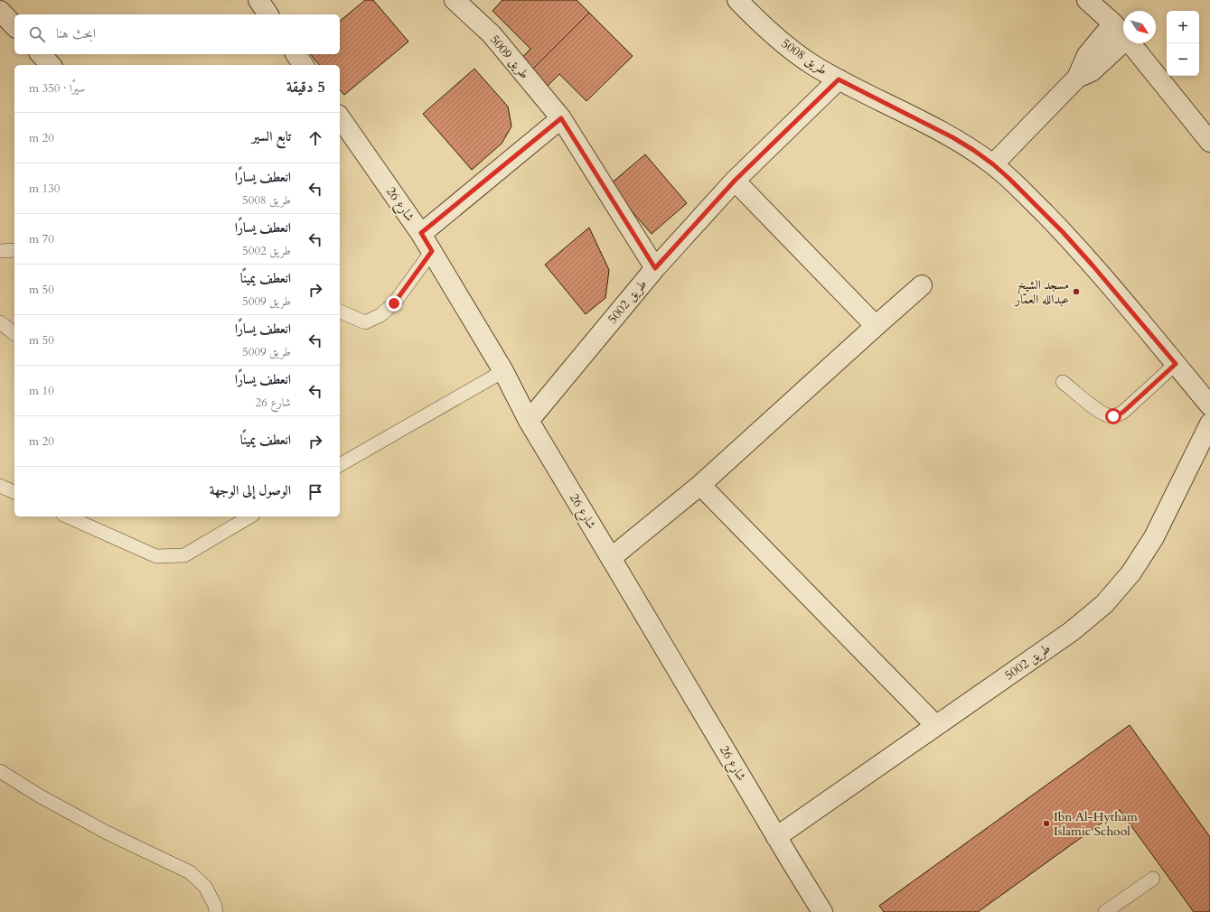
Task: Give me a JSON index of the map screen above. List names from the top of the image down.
{
  "streets": {
    "street": [
      "طريق 5009",
      "طريق 5008",
      "شارع 26",
      "طريق 5002"
    ]
  },
  "crossings": [
    ["طريق 5009", "طريق 5002"],
    ["طريق 5008", "طريق 5002"],
    ["شارع 26", "طريق 5002"]
  ],
  "places": ["مسجد الشيخ عبدالله العمار", "Ibn Al-Hytham Islamic School"],
  "north": "bottom right",
  "page": {
    "map_buttons": ["+", "−"],
    "search": "ابحث هنا",
    "heading": ["5 دقيقة", "سيرًا · 350 m"],
    "list": [
      ["تابع السير", "20 m"],
      ["انعطف يسارًا", "طريق 5008", "130 m"],
      ["انعطف يسارًا", "طريق 5002", "70 m"],
      ["انعطف يمينًا", "طريق 5009", "50 m"],
      ["انعطف يسارًا", "طريق 5009", "50 m"],
      ["انعطف يسارًا", "شارع 26", "10 m"],
      ["انعطف يمينًا", "20 m"],
      "الوصول إلى الوجهة"
    ]
  }
}
